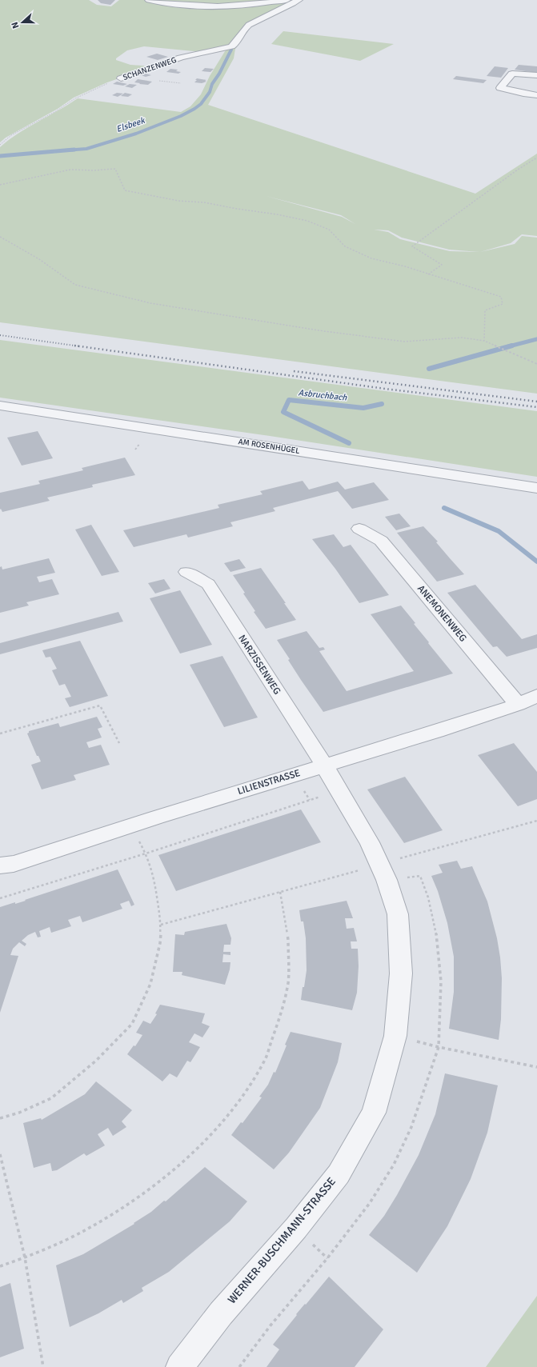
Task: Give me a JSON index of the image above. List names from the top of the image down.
{
  "streets": {
    "street": [
      "SCHANZENWEG",
      "AM ROSENHÜGEL",
      "ANEMONENWEG",
      "NARZISSENWEG",
      "LILIENSTRASSE",
      "WERNER-BUSCHMANN-STRASSE"
    ]
  },
  "crossings": [
    ["ANEMONENWEG", "LILIENSTRASSE"],
    ["NARZISSENWEG", "LILIENSTRASSE"],
    ["NARZISSENWEG", "WERNER-BUSCHMANN-STRASSE"],
    ["LILIENSTRASSE", "WERNER-BUSCHMANN-STRASSE"]
  ],
  "water": ["Elsbeek", "Asbruchbach"],
  "north": "left"
}
